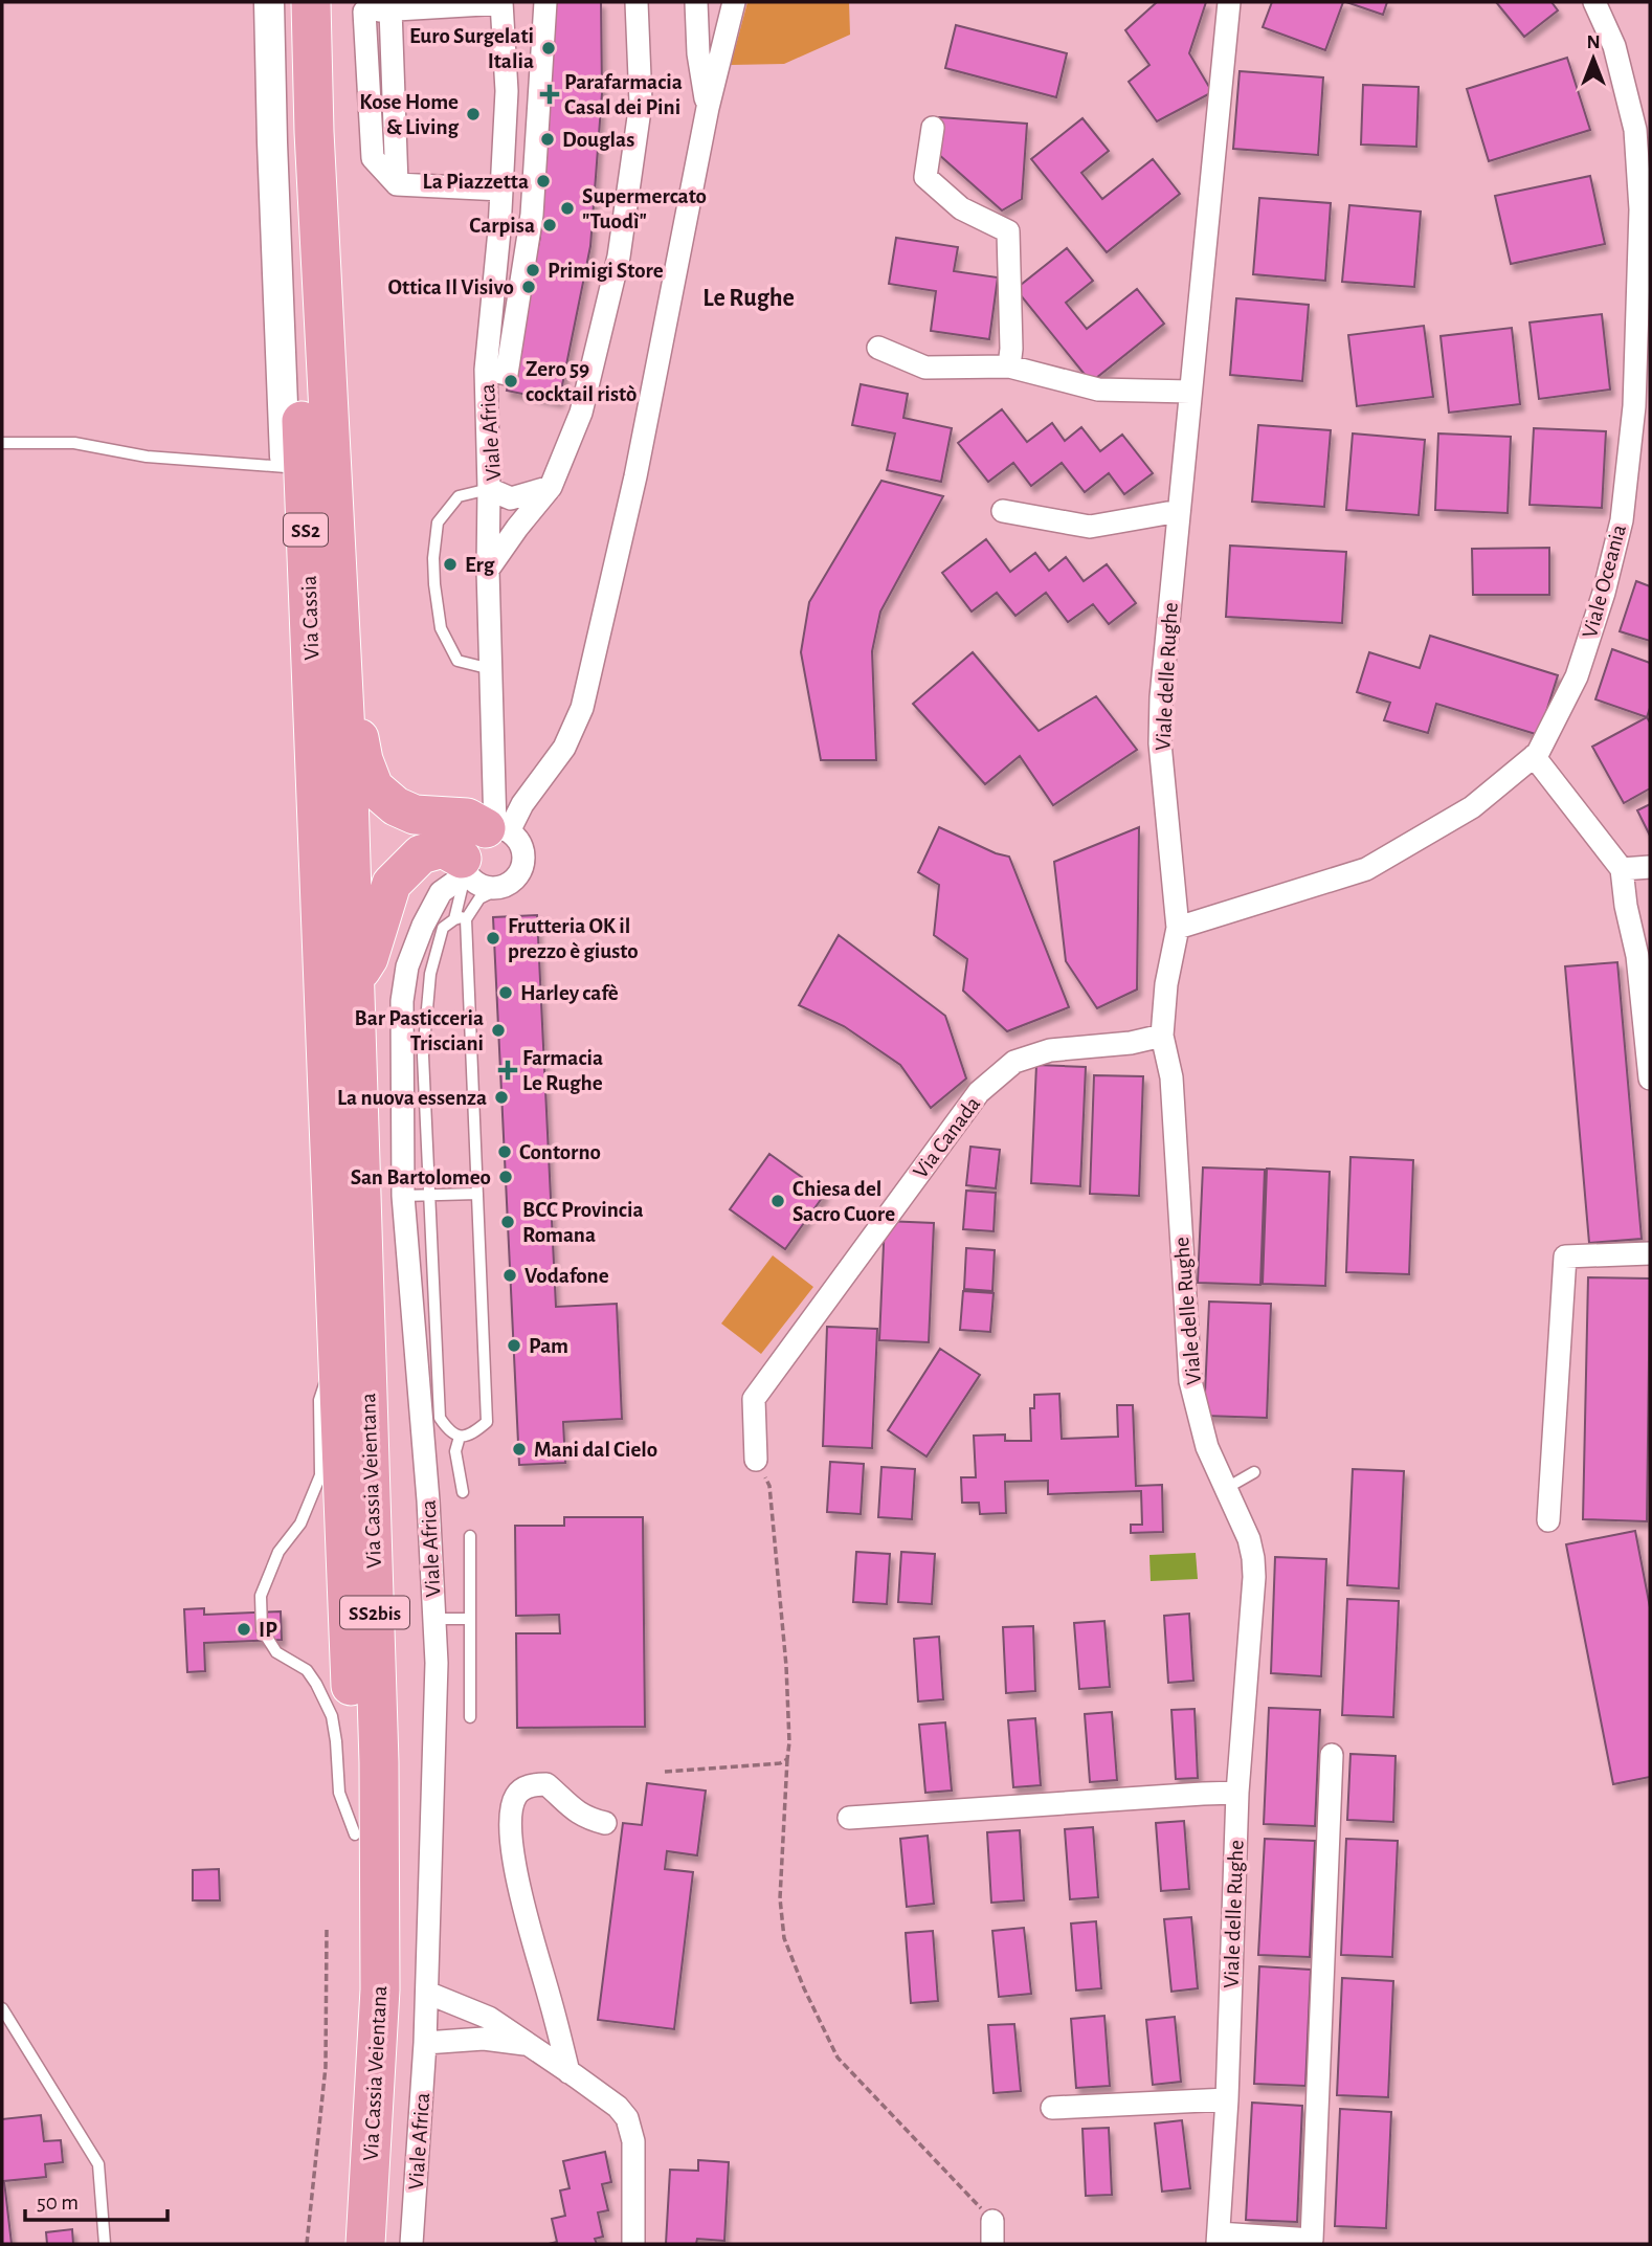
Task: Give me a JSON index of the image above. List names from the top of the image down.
{
  "streets": {
    "highway": [
      "SS2",
      "Via Cassia",
      "Via Cassia Veientana",
      "SS2bis"
    ],
    "street": [
      "Viale Africa",
      "Viale Oceania",
      "Viale delle Rughe",
      "Via Canada"
    ]
  },
  "crossings": [
    ["Viale Oceania", "Viale delle Rughe"],
    ["Via Cassia", "Via Cassia Veientana"],
    ["Viale delle Rughe", "Via Canada"]
  ],
  "districts": ["Le Rughe"],
  "places": {
    "other": [
      "Euro Surgelati Italia",
      "Kose Home & Living",
      "Douglas",
      "La Piazzetta",
      "Supermercato \"Tuodì\"",
      "Carpisa",
      "Primigi Store",
      "Ottica Il Visivo",
      "Zero 59 cocktail ristò",
      "Erg",
      "Frutteria OK il prezzo è giusto",
      "Harley cafè",
      "Bar Pasticceria Trisciani",
      "La nuova essenza",
      "Contorno",
      "San Bartolomeo",
      "Chiesa del Sacro Cuore",
      "BCC Provincia Romana",
      "Vodafone",
      "Pam",
      "Mani dal Cielo",
      "IP"
    ],
    "health": ["Parafarmacia Casal dei Pini", "Farmacia Le Rughe"]
  },
  "scale_bar": "50 m",
  "north": "top"
}
